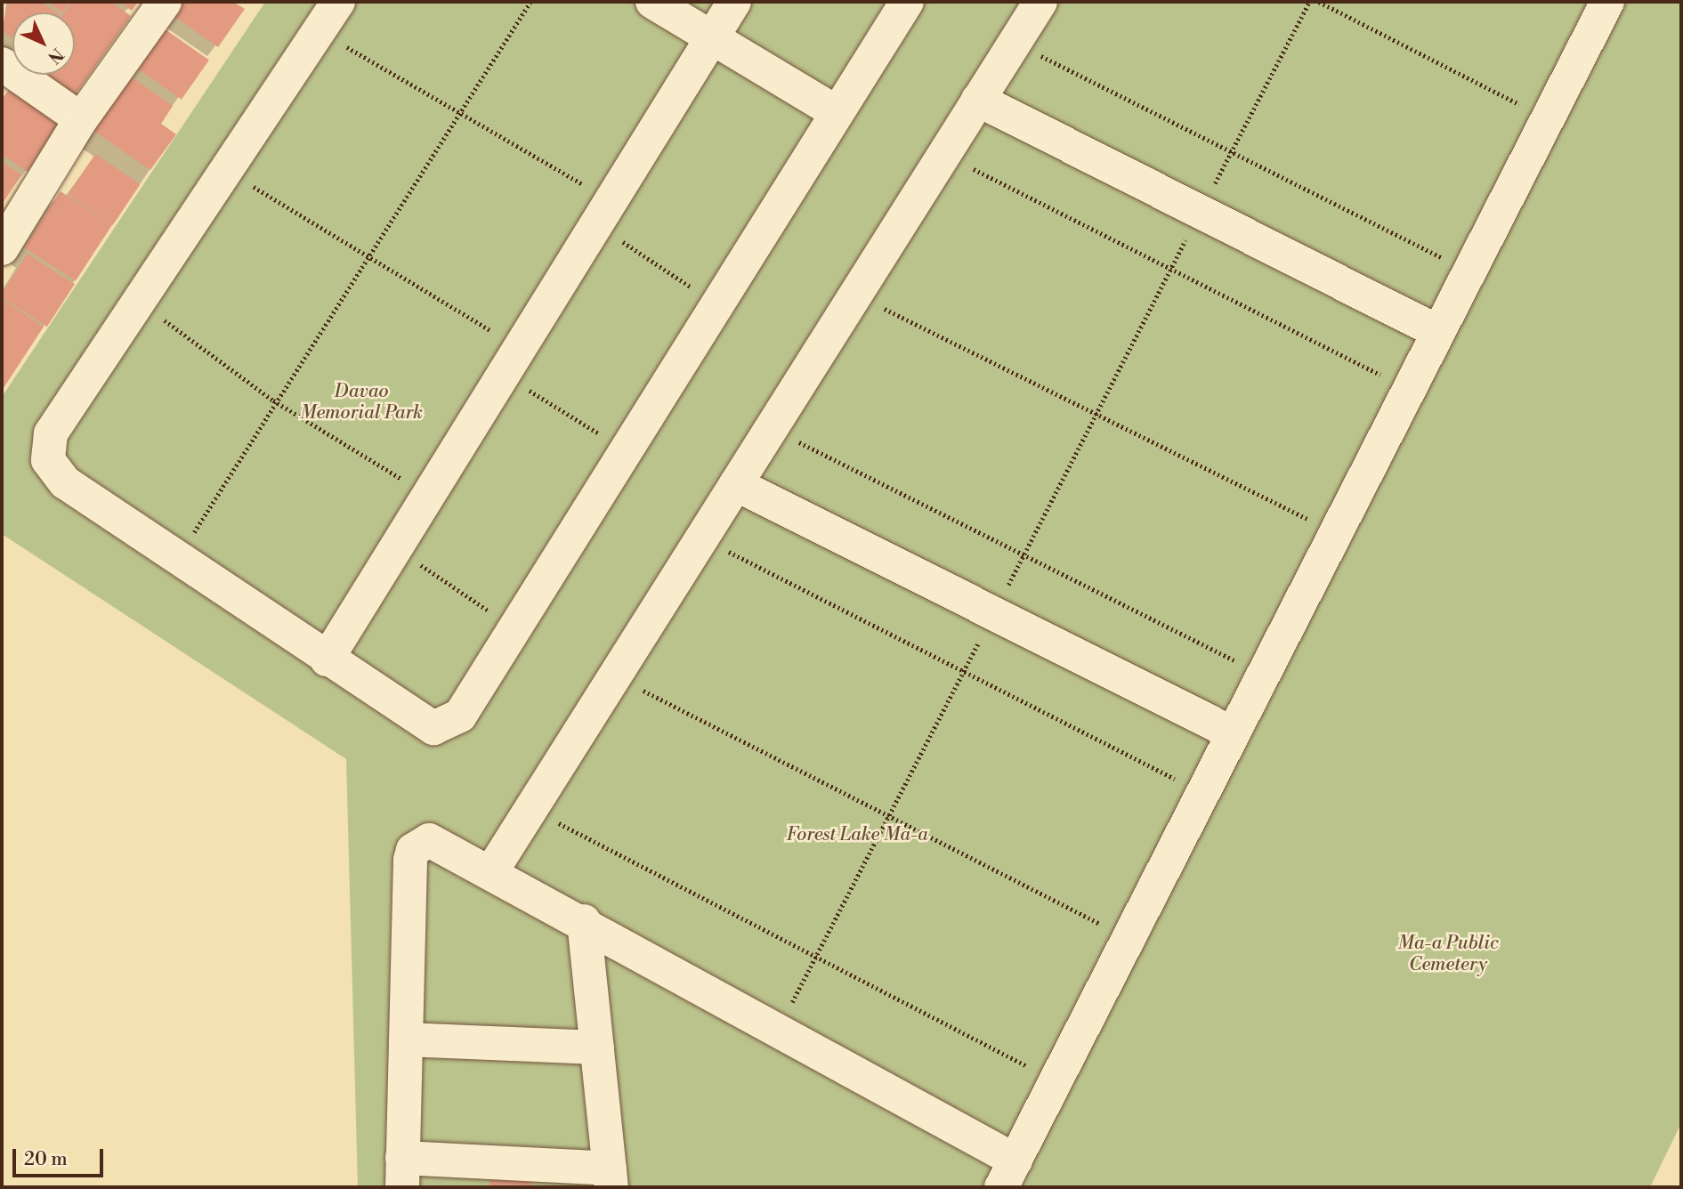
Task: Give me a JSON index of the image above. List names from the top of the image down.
{
  "parks": ["Davao Memorial Park", "Forest Lake Ma-a", "Ma-a Public Cemetery"],
  "scale_bar": "20 m",
  "north": "bottom right"
}
